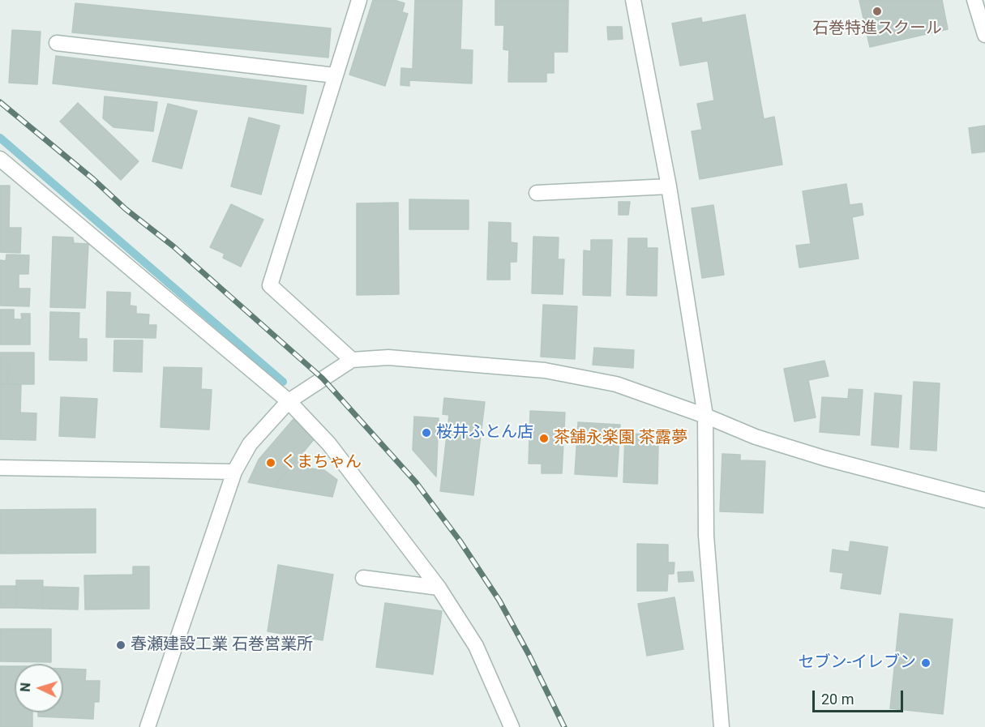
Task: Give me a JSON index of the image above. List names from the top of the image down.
{
  "places": [
    "石巻特進スクール",
    "桜井ふとん店",
    "茶舗永楽園 茶露夢",
    "くまちゃん",
    "春瀬建設工業 石巻営業所",
    "セブン-イレブン"
  ],
  "scale_bar": "20 m",
  "north": "left"
}
